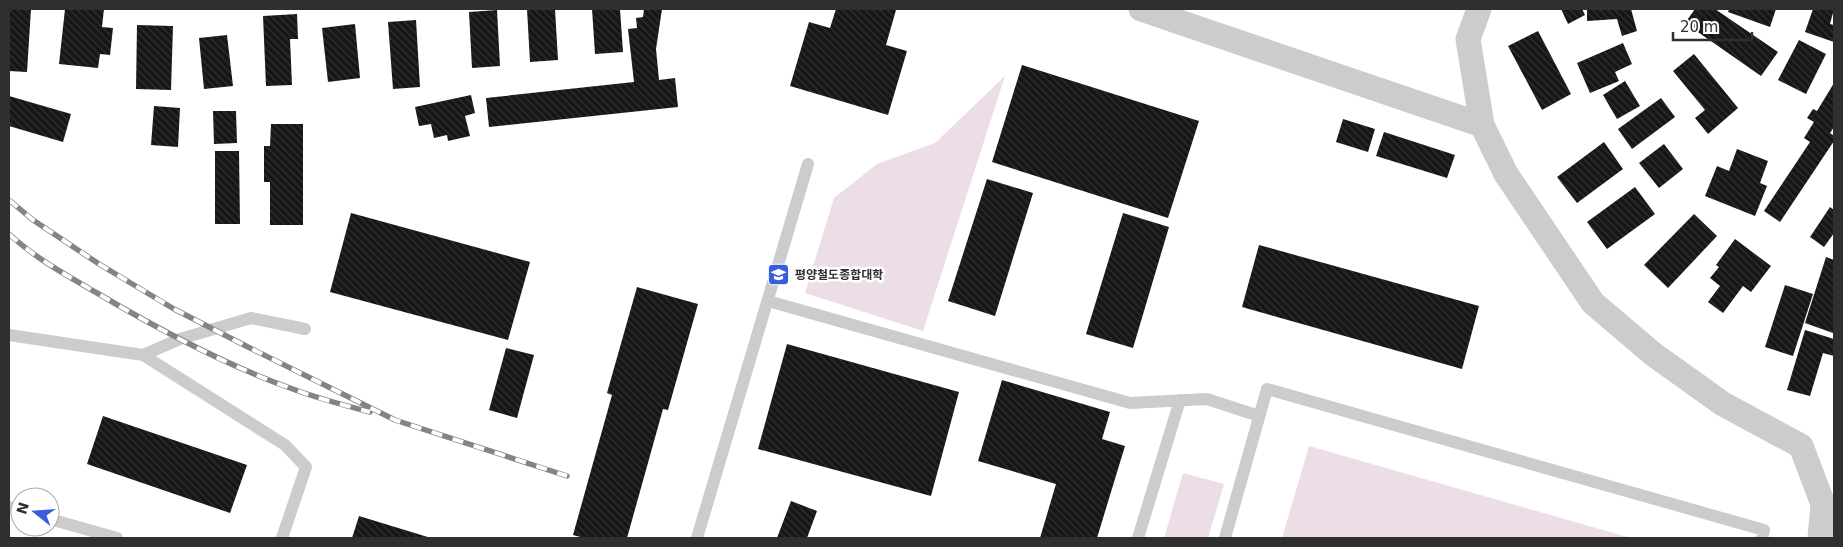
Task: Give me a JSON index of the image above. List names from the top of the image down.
{
  "places": {
    "school or university": ["평양철도종합대학"]
  },
  "scale_bar": "20 m",
  "north": "left"
}
